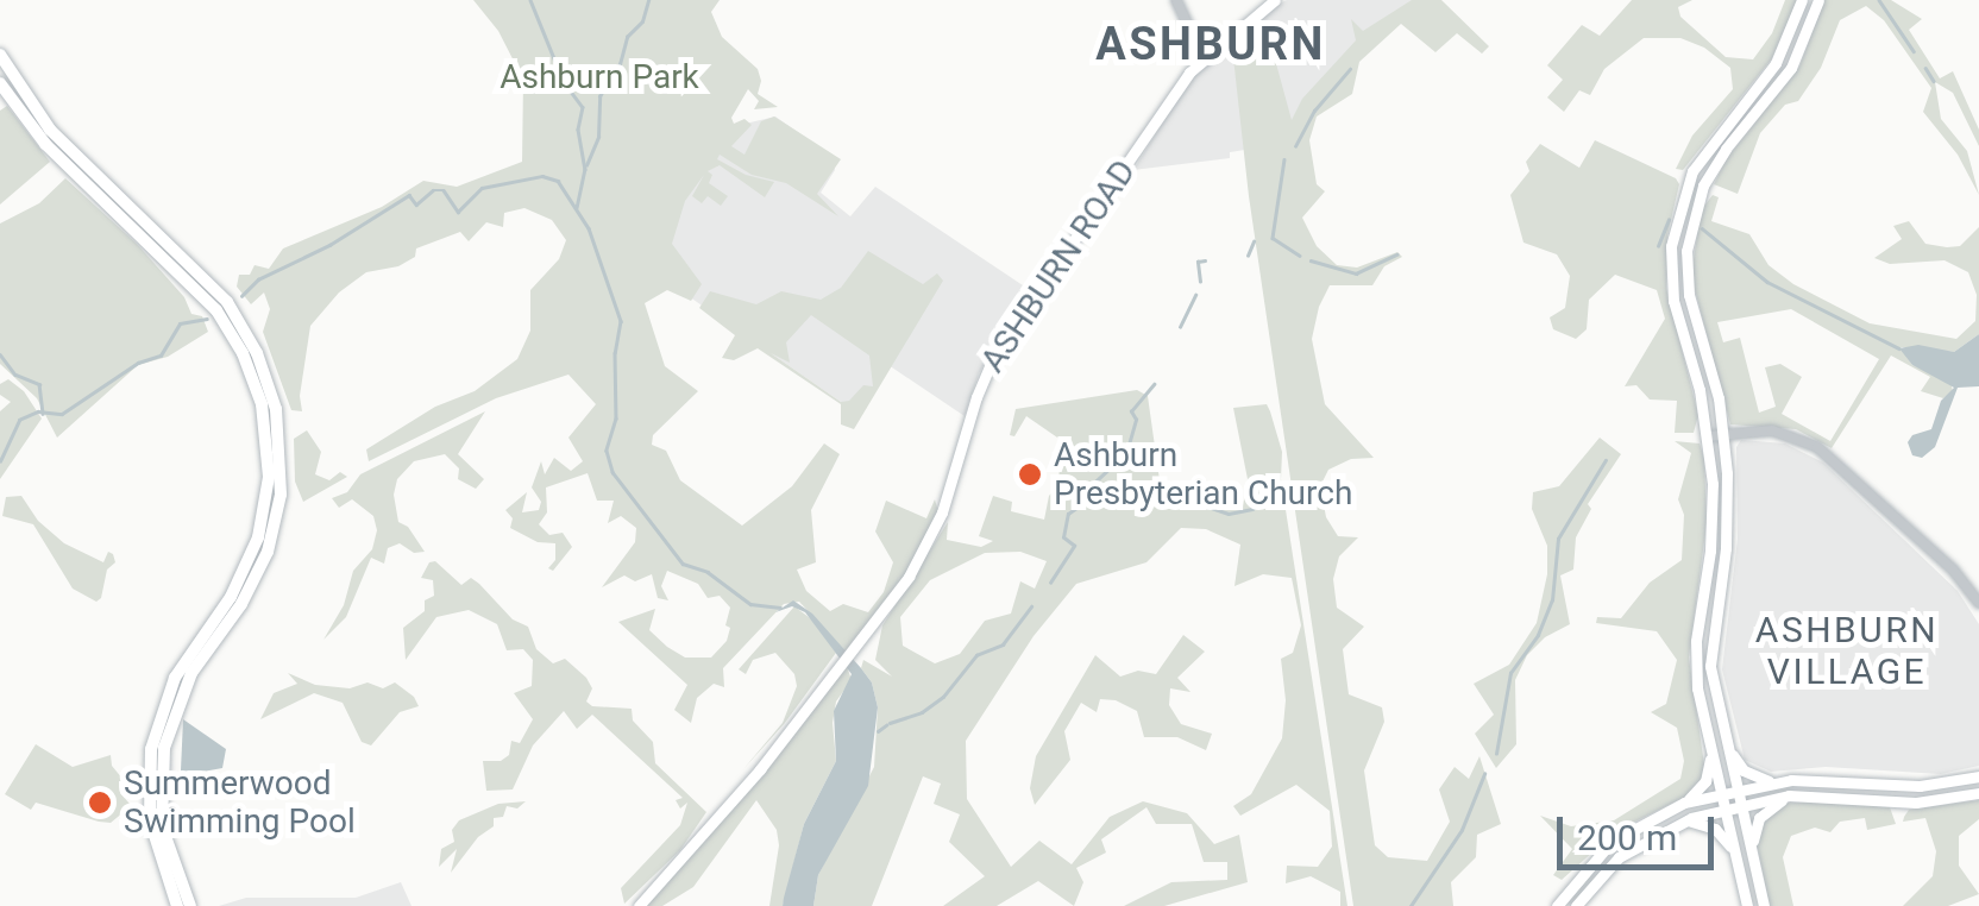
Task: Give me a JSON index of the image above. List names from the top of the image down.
{
  "streets": {
    "main road": ["ASHBURN ROAD"]
  },
  "districts": ["ASHBURN", "ASHBURN VILLAGE"],
  "parks": ["Ashburn Park"],
  "places": ["Ashburn Presbyterian Church", "Summerwood Swimming Pool"],
  "scale_bar": "200 m"
}
